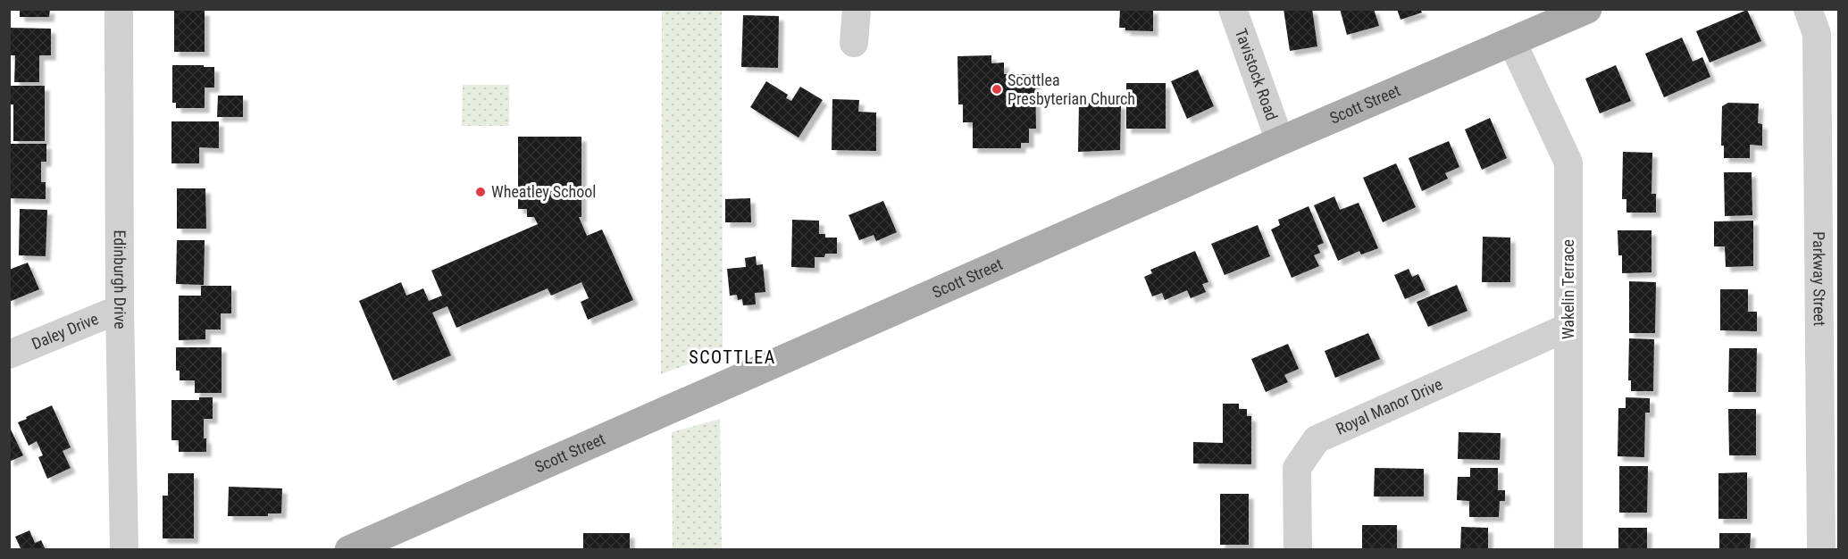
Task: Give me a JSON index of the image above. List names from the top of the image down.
{
  "streets": {
    "main road": ["Scott Street"],
    "street": [
      "Tavistock Road",
      "Parkway Street",
      "Edinburgh Drive",
      "Wakelin Terrace",
      "Daley Drive",
      "Royal Manor Drive"
    ]
  },
  "crossings": [
    ["Tavistock Road", "Scott Street"],
    ["Scott Street", "Wakelin Terrace"],
    ["Edinburgh Drive", "Daley Drive"],
    ["Wakelin Terrace", "Royal Manor Drive"]
  ],
  "districts": ["SCOTTLEA"],
  "places": ["Scottlea Presbyterian Church", "Wheatley School"]
}
